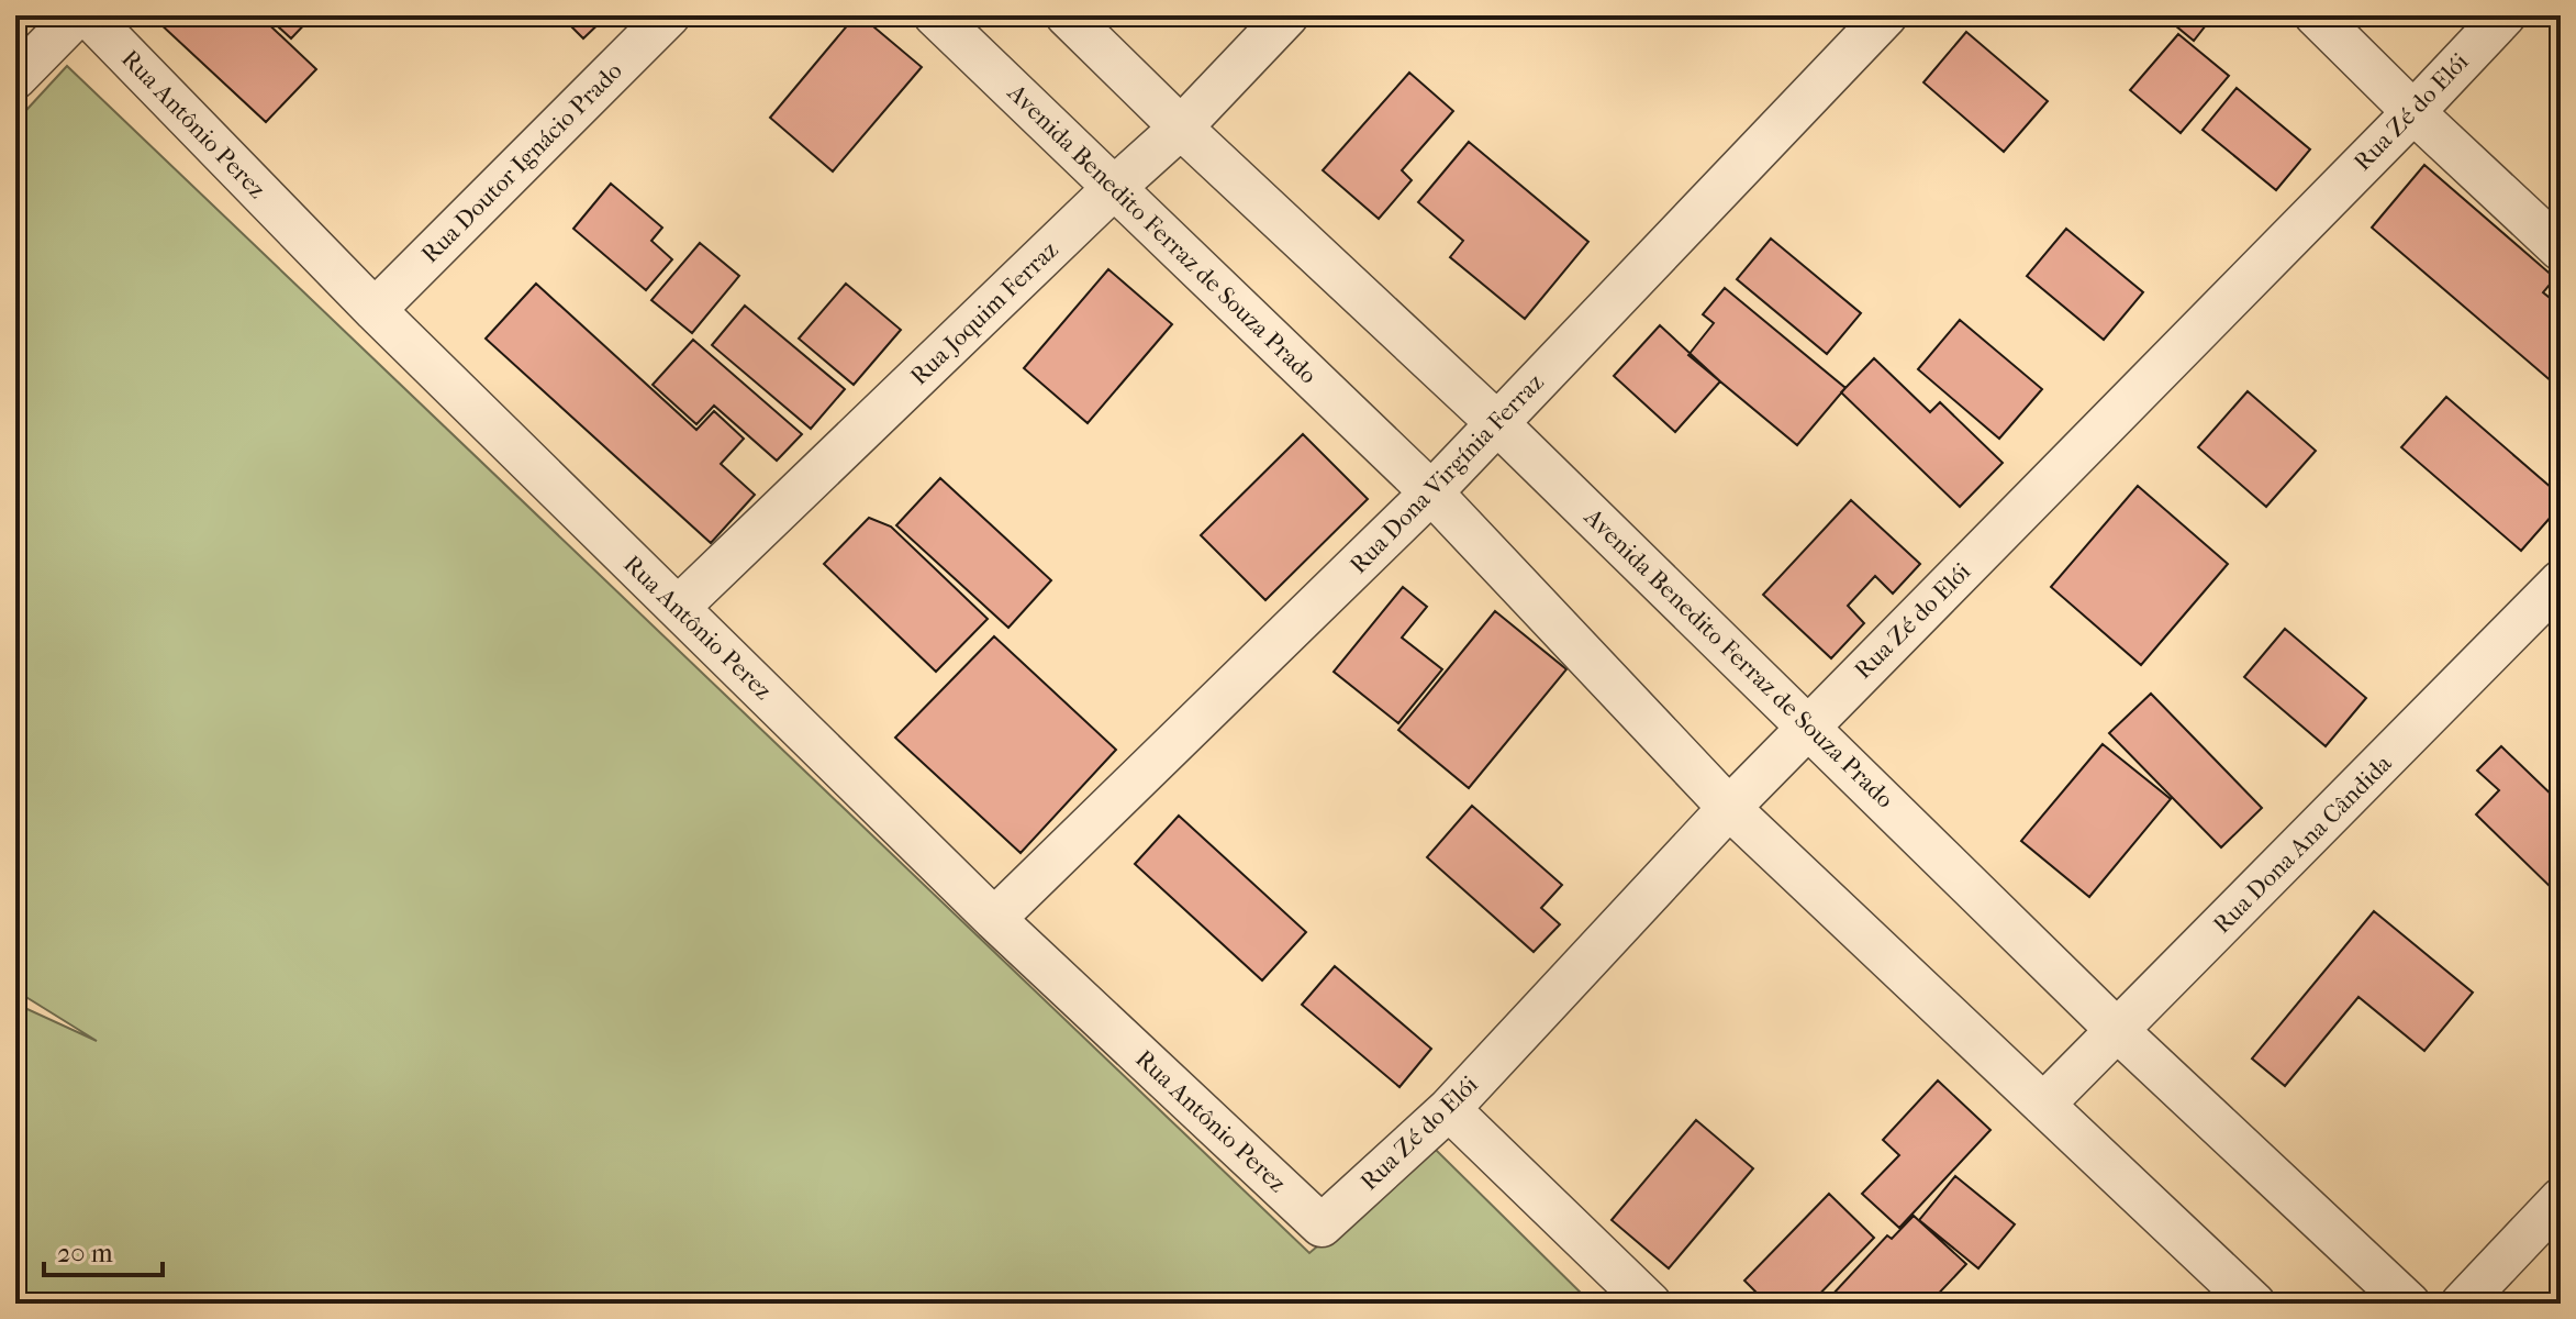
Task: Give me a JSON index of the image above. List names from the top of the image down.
{
  "streets": {
    "street": [
      "Rua Zé do Elói",
      "Rua Antônio Perez",
      "Rua Doutor Ignácio Prado",
      "Avenida Benedito Ferraz de Souza Prado",
      "Rua Joquim Ferraz",
      "Rua Dona Virgínia Ferraz",
      "Rua Dona Ana Cândida"
    ]
  },
  "crossings": [
    ["Rua Zé do Elói", "Rua Antônio Perez"],
    ["Rua Zé do Elói", "Avenida Benedito Ferraz de Souza Prado"],
    ["Rua Antônio Perez", "Rua Doutor Ignácio Prado"],
    ["Rua Antônio Perez", "Rua Joquim Ferraz"],
    ["Rua Antônio Perez", "Rua Dona Virgínia Ferraz"],
    ["Avenida Benedito Ferraz de Souza Prado", "Rua Joquim Ferraz"],
    ["Avenida Benedito Ferraz de Souza Prado", "Rua Dona Virgínia Ferraz"],
    ["Avenida Benedito Ferraz de Souza Prado", "Rua Dona Ana Cândida"]
  ],
  "scale_bar": "20 m"
}
